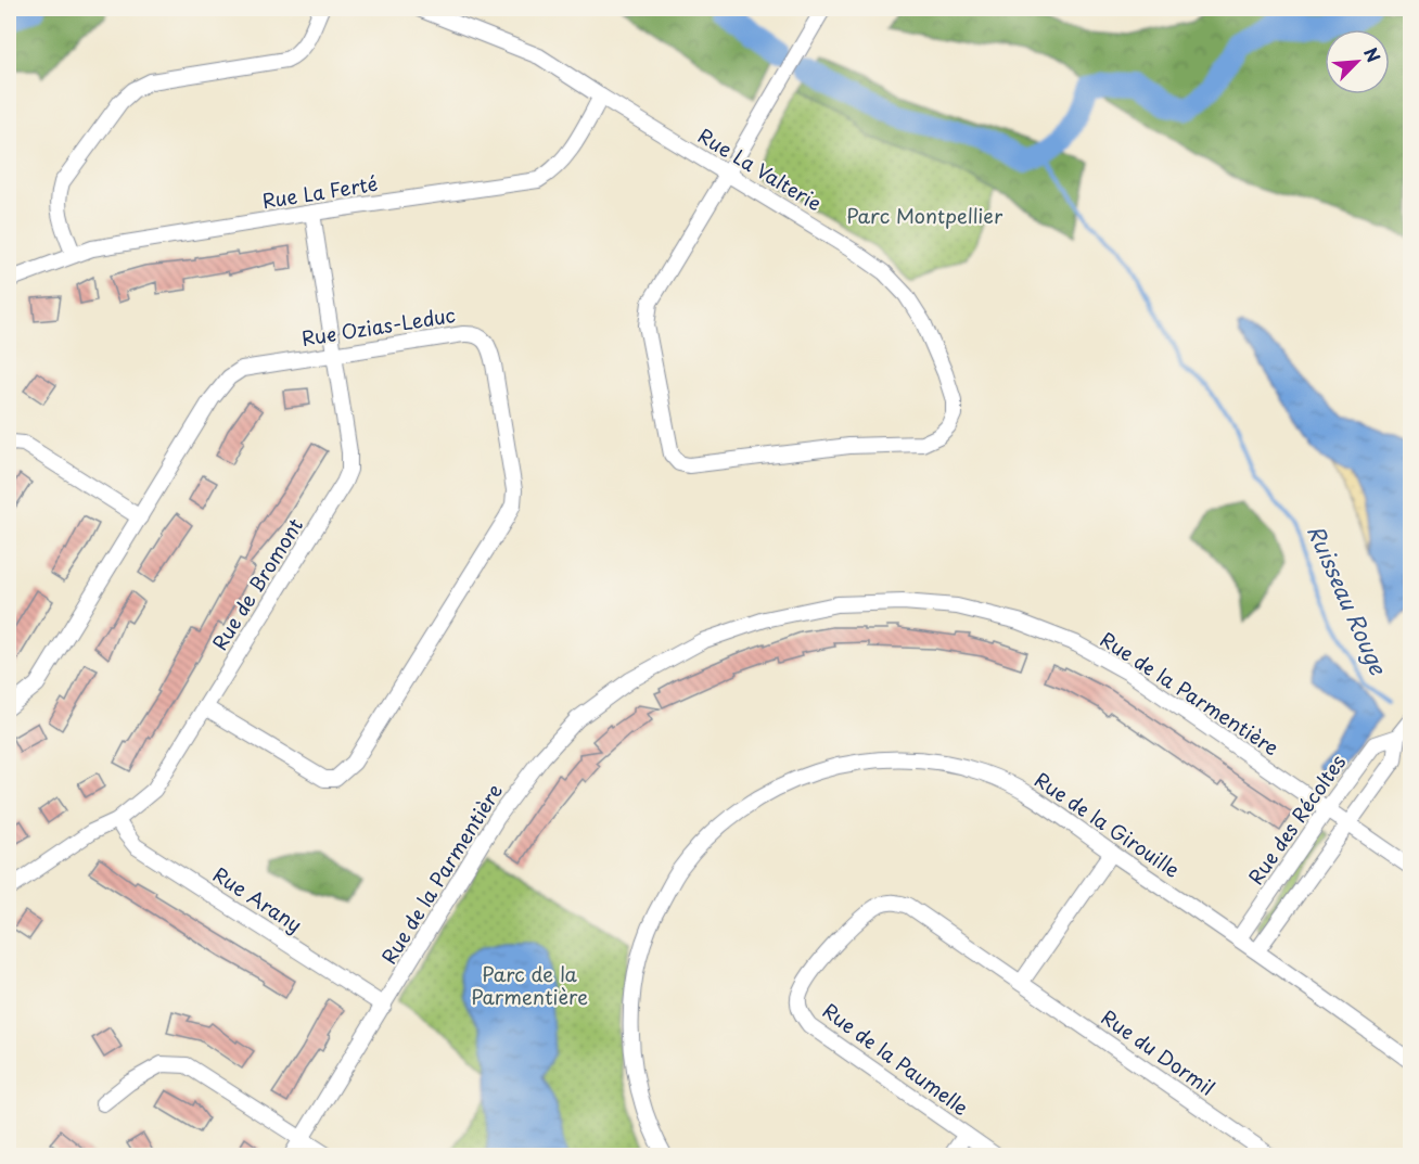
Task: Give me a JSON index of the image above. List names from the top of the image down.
{
  "streets": {
    "street": [
      "Rue La Valterie",
      "Rue La Ferté",
      "Rue Ozias-Leduc",
      "Rue de Bromont",
      "Rue de la Parmentière",
      "Rue des Récoltes",
      "Rue de la Girouille",
      "Rue Arany",
      "Rue du Dormil",
      "Rue de la Paumelle"
    ]
  },
  "crossings": [
    ["Rue La Valterie", "Rue La Ferté"],
    ["Rue La Ferté", "Rue de Bromont"],
    ["Rue Ozias-Leduc", "Rue de Bromont"],
    ["Rue de Bromont", "Rue Arany"],
    ["Rue de la Parmentière", "Rue des Récoltes"],
    ["Rue de la Parmentière", "Rue Arany"],
    ["Rue des Récoltes", "Rue de la Girouille"],
    ["Rue du Dormil", "Rue de la Paumelle"]
  ],
  "water": ["Ruisseau Rouge"],
  "parks": ["Parc Montpellier", "Parc de la Parmentière"],
  "north": "top right"
}
